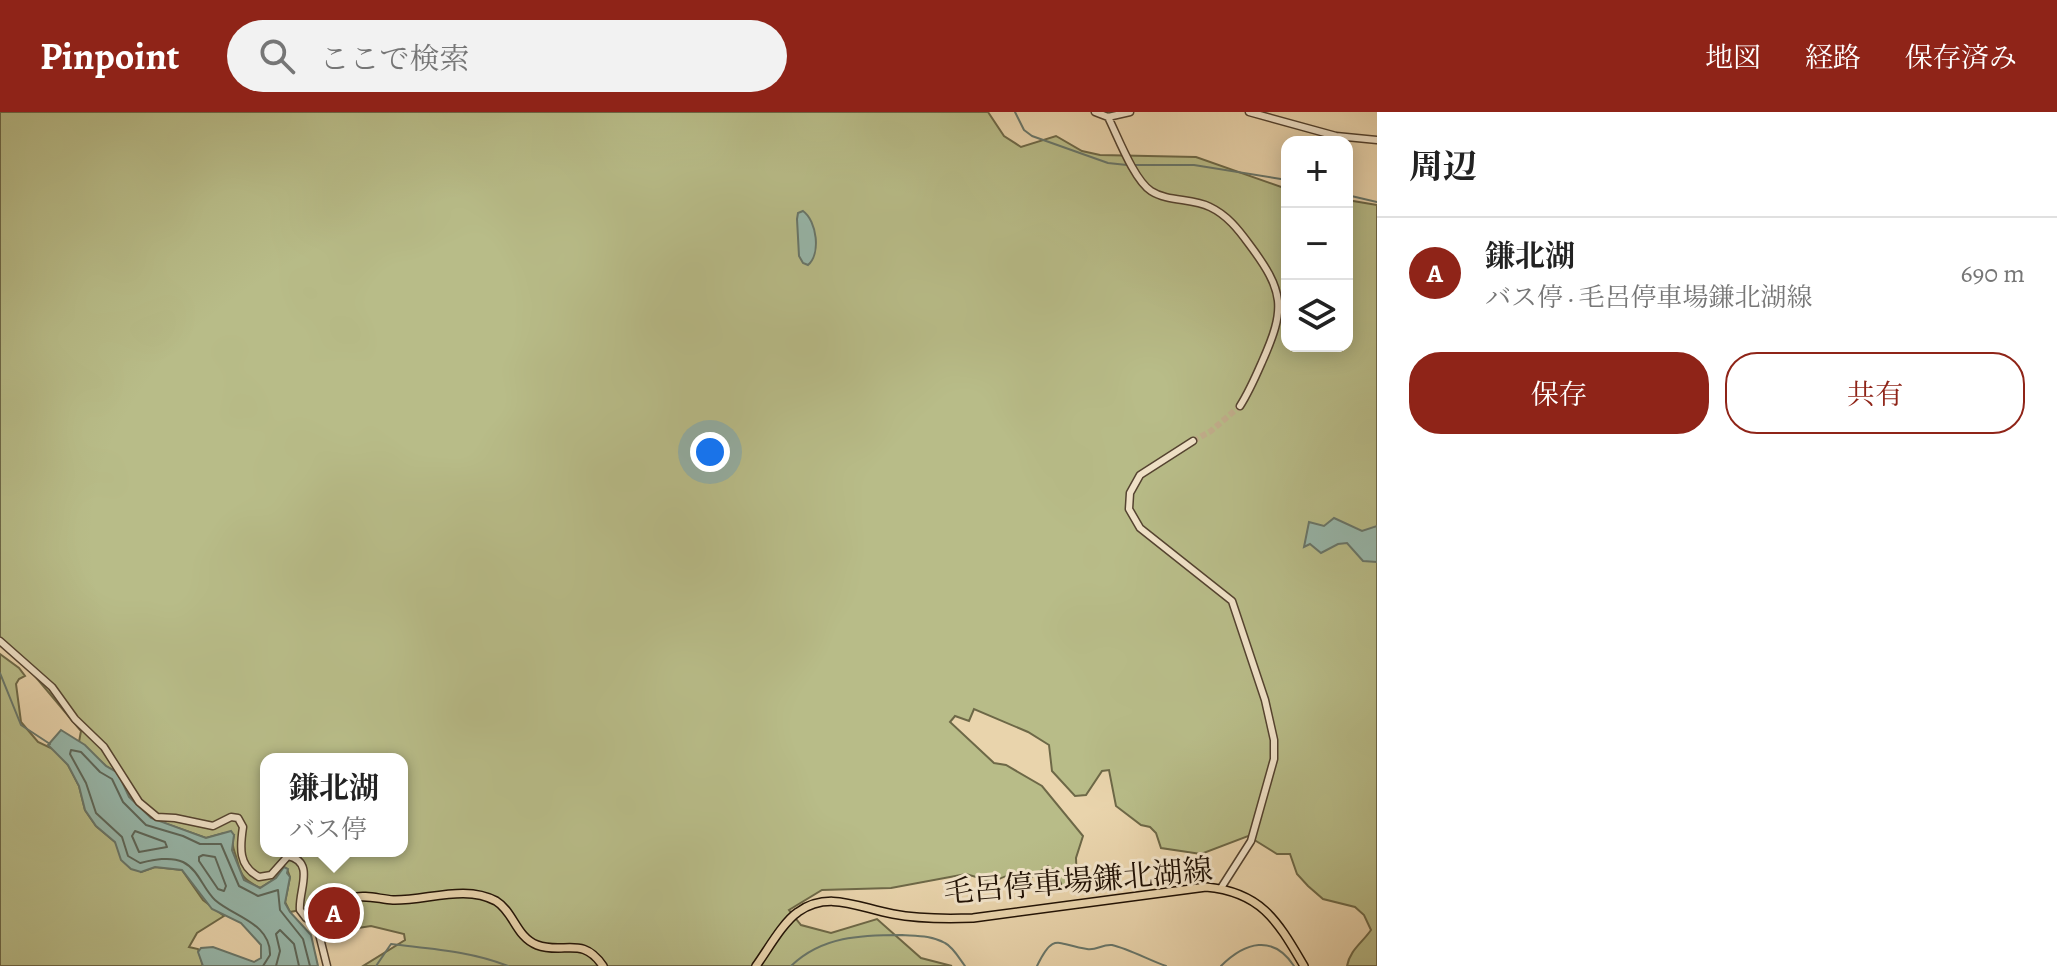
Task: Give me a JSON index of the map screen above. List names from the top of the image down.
{
  "streets": {
    "main road": ["毛呂停車場鎌北湖線"]
  },
  "page": {
    "header": "Pinpoint",
    "search": "ここで検索",
    "nav": ["地図", "経路", "保存済み"],
    "heading": "周辺",
    "map_buttons": ["+", "−"],
    "list": [
      {
        "mark": "A",
        "name": "鎌北湖",
        "note": "バス停 · 毛呂停車場鎌北湖線",
        "value": "690 m"
      }
    ],
    "buttons": ["保存", "共有"],
    "popup": ["鎌北湖", "バス停"],
    "pins": "A"
  }
}
